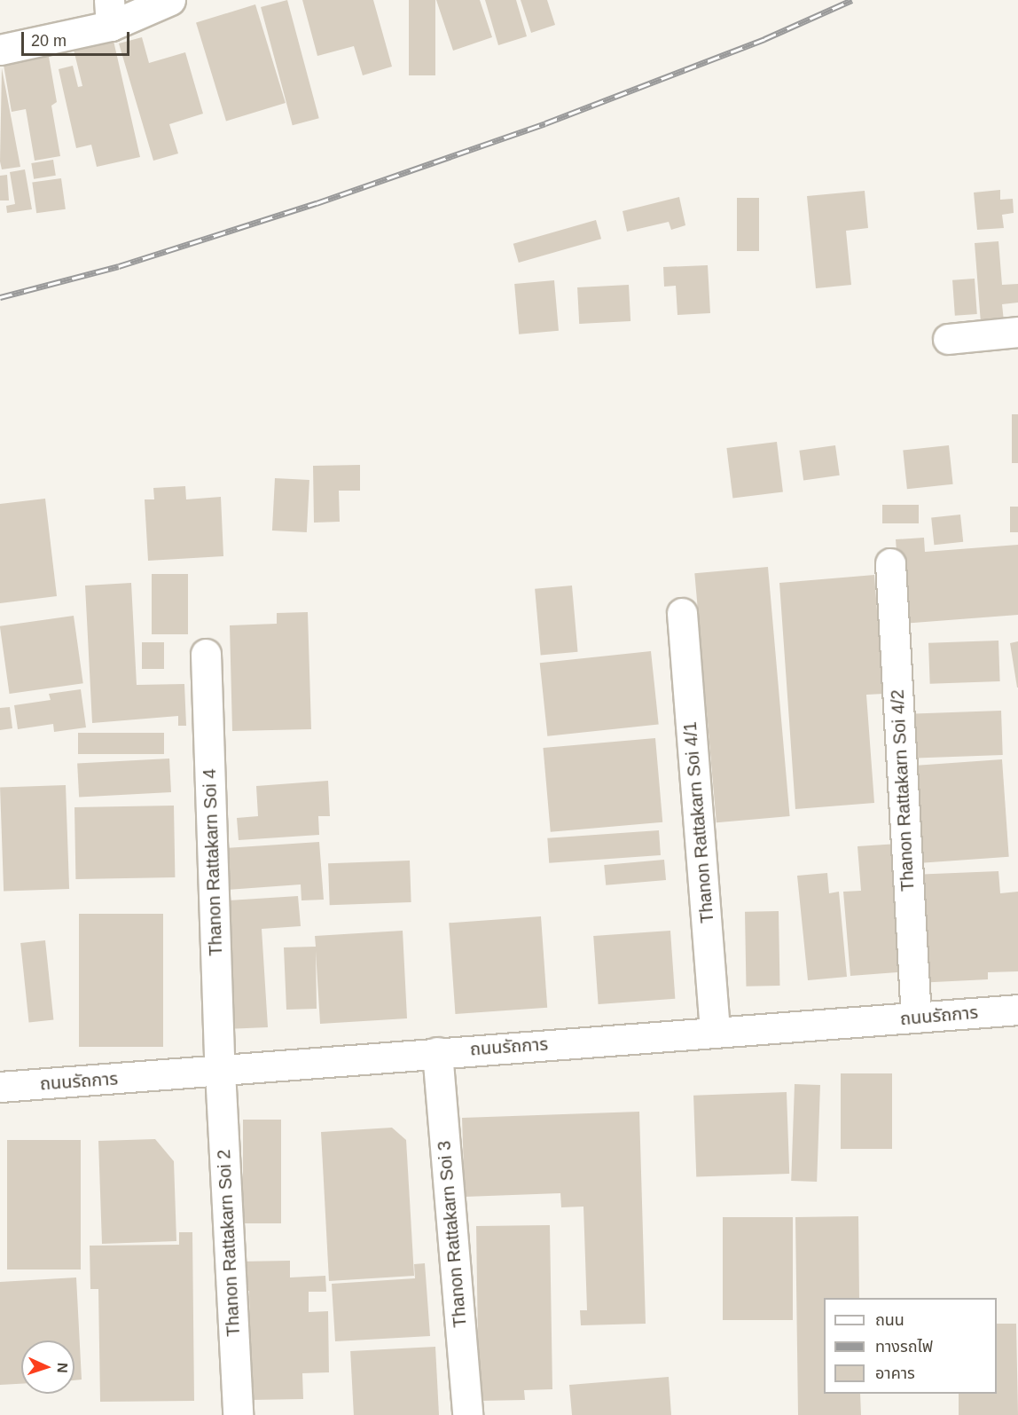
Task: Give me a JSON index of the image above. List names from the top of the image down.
{
  "streets": {
    "street": [
      "Thanon Rattakarn Soi 4/2",
      "Thanon Rattakarn Soi 4/1",
      "Thanon Rattakarn Soi 4",
      "ถนนรัถการ",
      "Thanon Rattakarn Soi 3",
      "Thanon Rattakarn Soi 2"
    ]
  },
  "crossings": [
    ["Thanon Rattakarn Soi 4/2", "ถนนรัถการ"],
    ["Thanon Rattakarn Soi 4/1", "ถนนรัถการ"],
    ["Thanon Rattakarn Soi 4", "ถนนรัถการ"],
    ["Thanon Rattakarn Soi 4", "Thanon Rattakarn Soi 2"],
    ["ถนนรัถการ", "Thanon Rattakarn Soi 3"],
    ["ถนนรัถการ", "Thanon Rattakarn Soi 2"]
  ],
  "legend": ["ถนน", "ทางรถไฟ", "อาคาร"],
  "scale_bar": "20 m",
  "north": "right"
}
